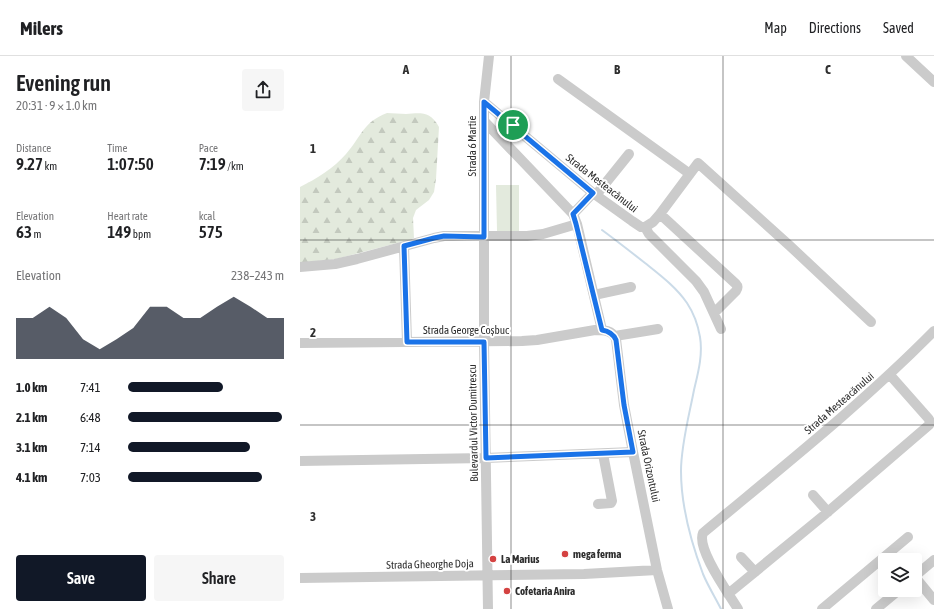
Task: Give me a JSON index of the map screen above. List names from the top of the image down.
{
  "streets": {
    "street": [
      "Strada 6 Martie",
      "Strada Mesteacănului",
      "Strada George Coșbuc",
      "Bulevardul Victor Dumitrescu",
      "Strada Orizontului",
      "Strada Gheorghe Doja"
    ]
  },
  "crossings": [
    ["Strada 6 Martie", "Strada Mesteacănului"],
    ["Strada 6 Martie", "Bulevardul Victor Dumitrescu"],
    ["Strada George Coșbuc", "Bulevardul Victor Dumitrescu"],
    ["Strada George Coșbuc", "Strada Orizontului"],
    ["Bulevardul Victor Dumitrescu", "Strada Gheorghe Doja"],
    ["Strada Orizontului", "Strada Gheorghe Doja"]
  ],
  "places": ["mega ferma", "La Marius", "Cofetaria Anira"],
  "page": {
    "header": "Milers",
    "nav": ["Map", "Directions", "Saved"],
    "heading": ["Evening run", "20:31 · 9 × 1.0 km"],
    "stats": [
      ["Distance", "9.27 km"],
      ["Time", "1:07:50"],
      ["Pace", "7:19 /km"],
      ["Elevation", "63 m"],
      ["Heart rate", "149 bpm"],
      ["kcal", "575"]
    ],
    "chart": ["Elevation", "238–243 m"],
    "list": [
      {
        "name": "1.0 km",
        "note": "7:41"
      },
      {
        "name": "2.1 km",
        "note": "6:48"
      },
      {
        "name": "3.1 km",
        "note": "7:14"
      },
      {
        "name": "4.1 km",
        "note": "7:03"
      }
    ],
    "buttons": ["Save", "Share"]
  },
  "grid": {
    "columns": ["A", "B", "C"],
    "rows": ["1", "2", "3"]
  }
}
